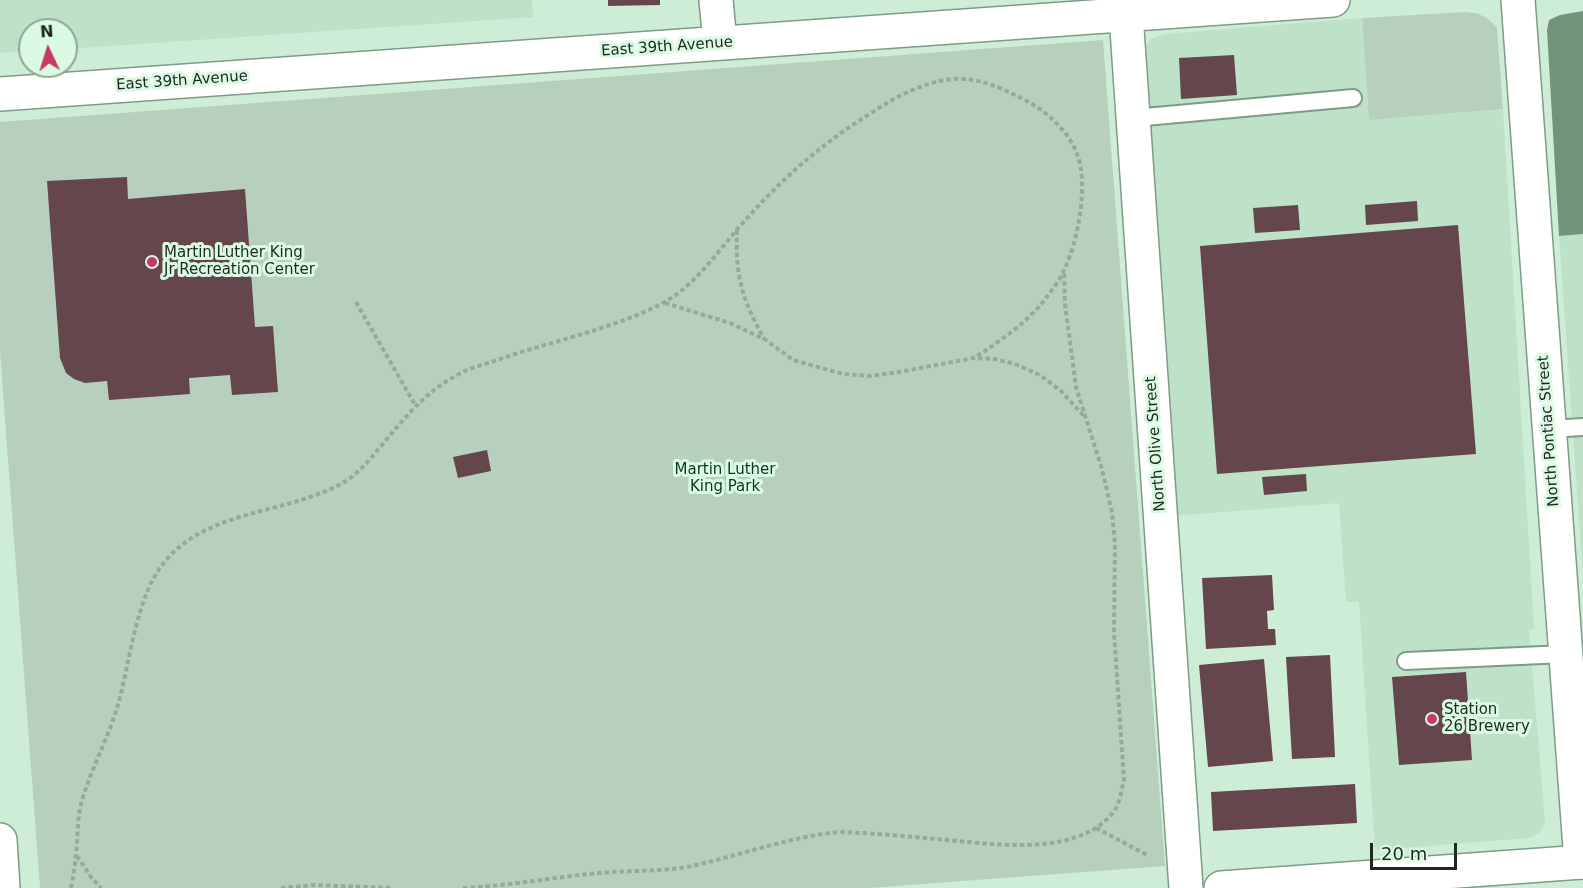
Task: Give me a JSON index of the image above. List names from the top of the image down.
{
  "streets": {
    "street": ["East 39th Avenue", "North Pontiac Street", "North Olive Street"]
  },
  "crossings": [
    ["East 39th Avenue", "North Olive Street"]
  ],
  "parks": ["Martin Luther King Park"],
  "places": ["Martin Luther King Jr Recreation Center", "Station 26 Brewery"],
  "scale_bar": "20 m",
  "north": "top"
}
